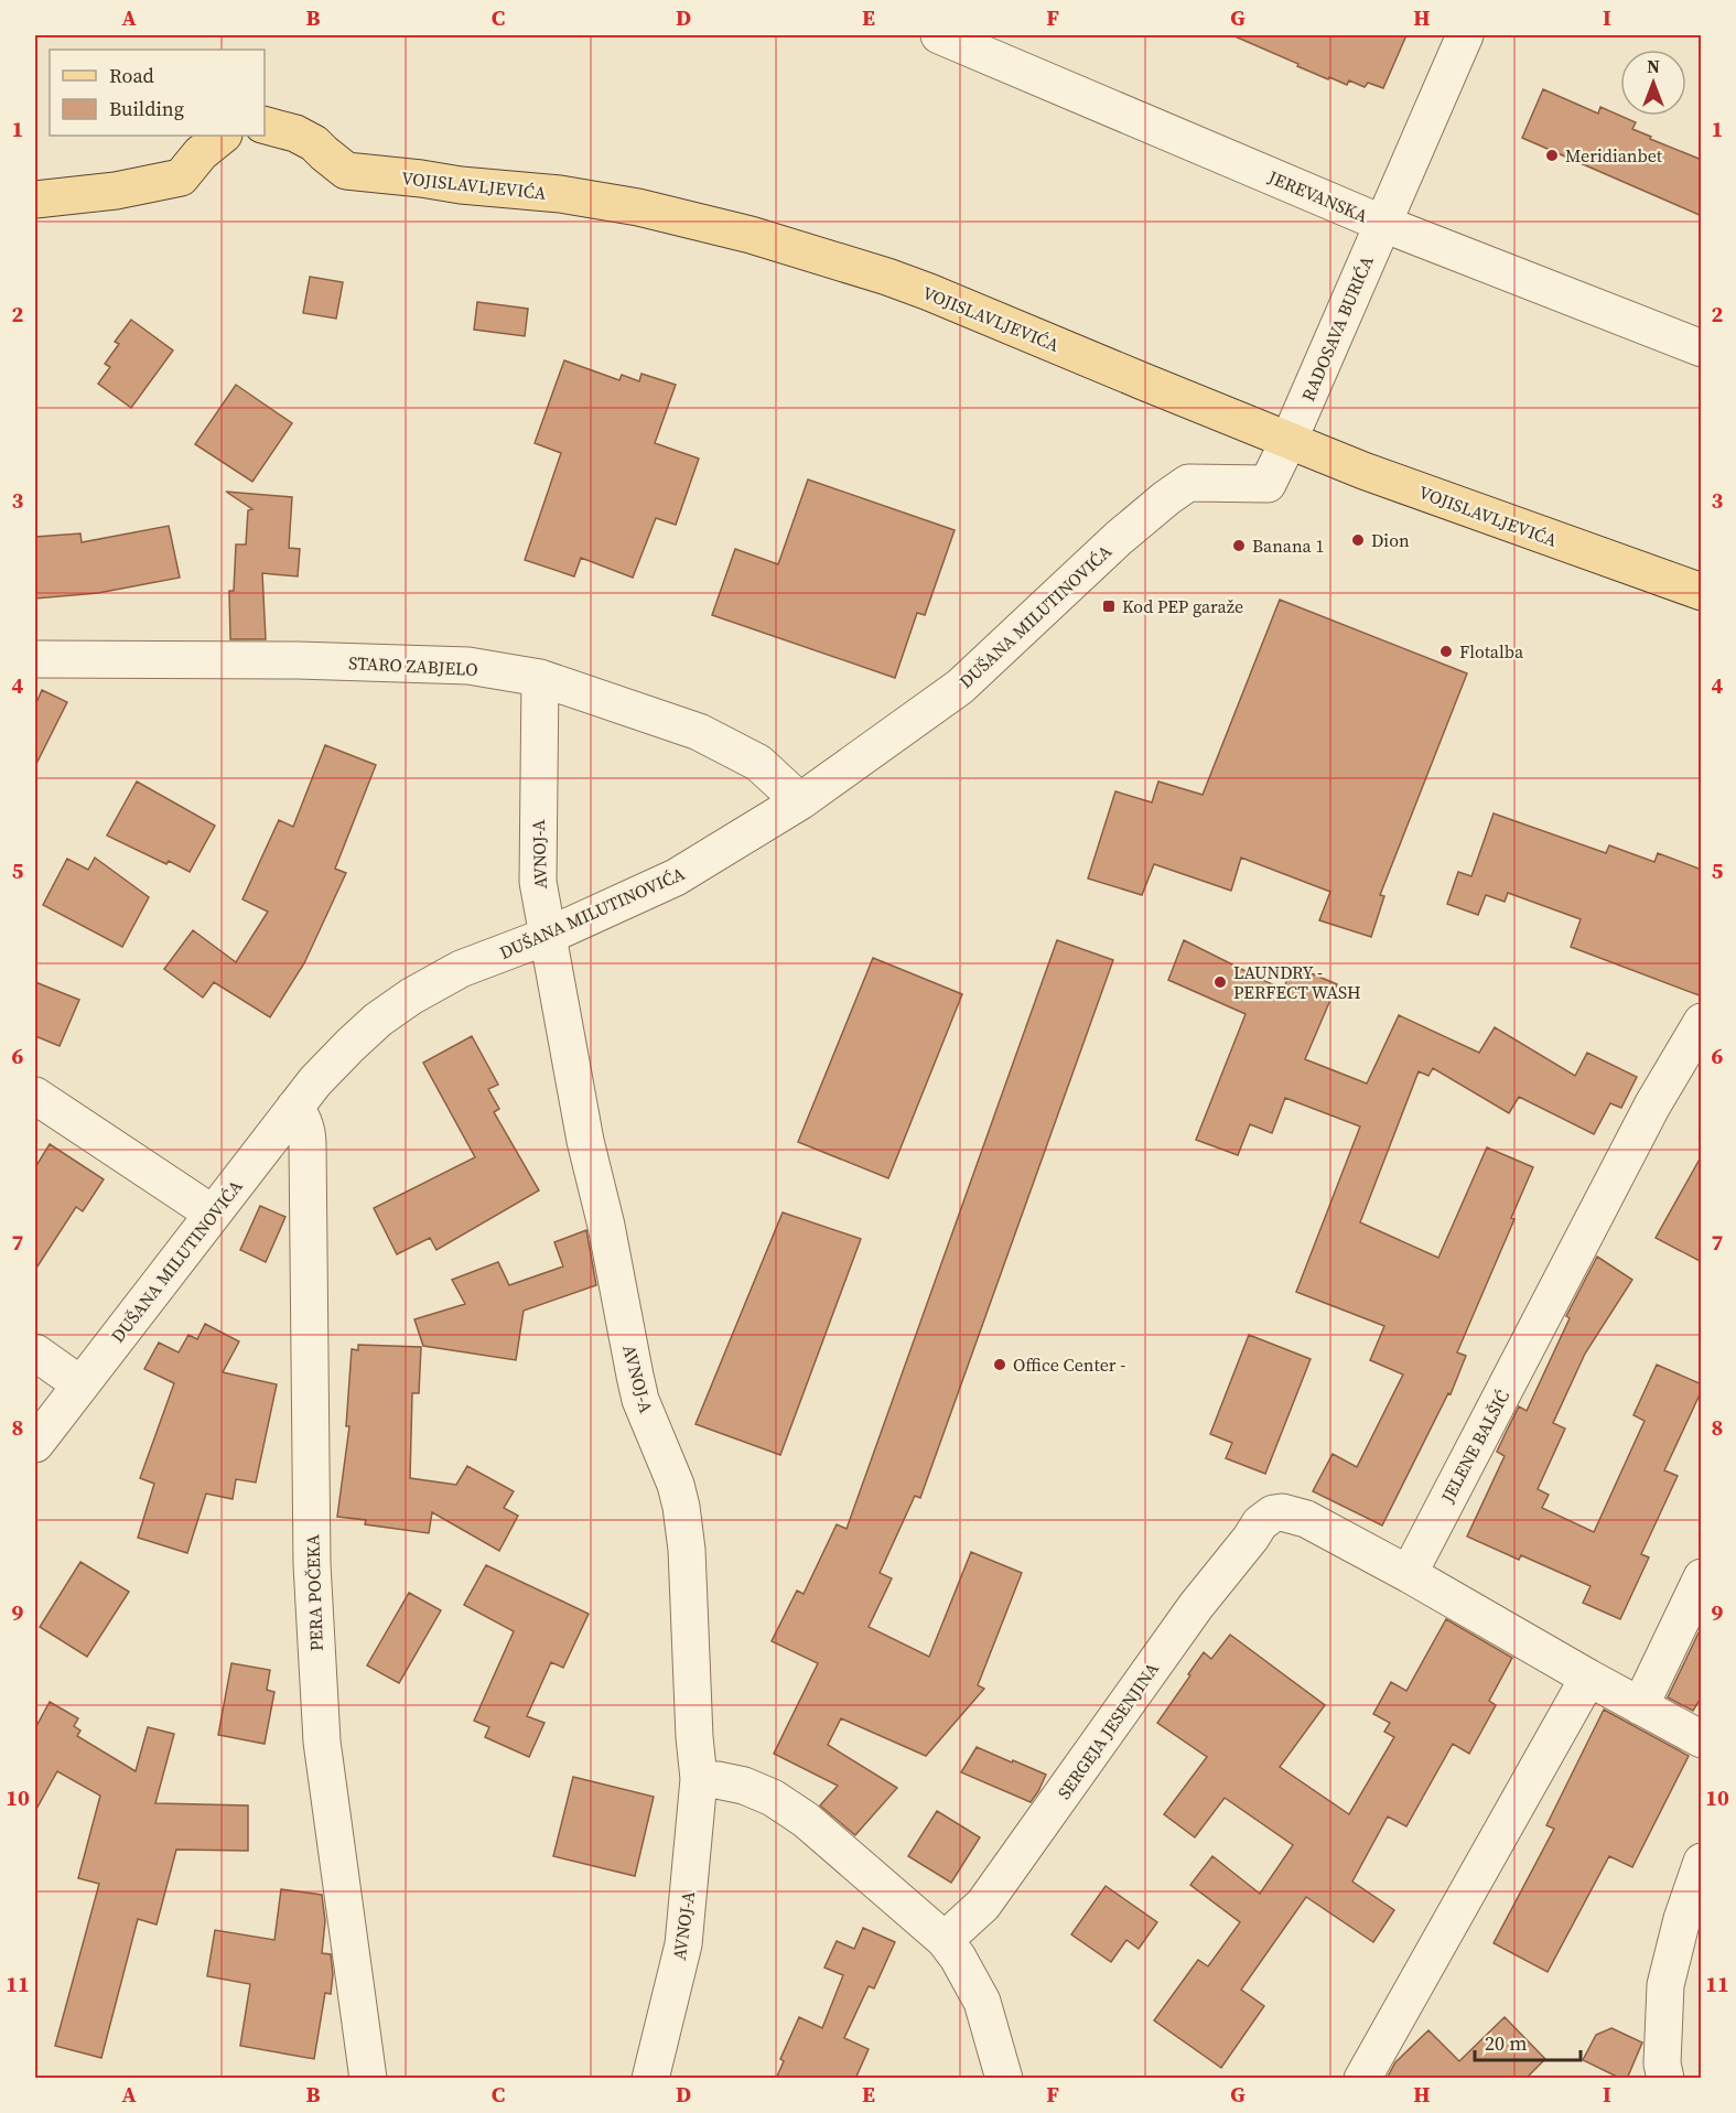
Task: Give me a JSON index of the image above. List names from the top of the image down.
{
  "streets": {
    "main road": ["VOJISLAVLJEVIĆA"],
    "street": [
      "JEREVANSKA",
      "RADOSAVA BURIĆA",
      "DUŠANA MILUTINOVIĆA",
      "STARO ZABJELO",
      "AVNOJ-A",
      "JELENE BALŠIĆ",
      "PERA POČEKA",
      "SERGEJA JESENJINA"
    ]
  },
  "crossings": [
    ["VOJISLAVLJEVIĆA", "RADOSAVA BURIĆA"],
    ["VOJISLAVLJEVIĆA", "DUŠANA MILUTINOVIĆA"],
    ["JEREVANSKA", "RADOSAVA BURIĆA"],
    ["RADOSAVA BURIĆA", "DUŠANA MILUTINOVIĆA"],
    ["DUŠANA MILUTINOVIĆA", "STARO ZABJELO"],
    ["DUŠANA MILUTINOVIĆA", "AVNOJ-A"],
    ["DUŠANA MILUTINOVIĆA", "PERA POČEKA"],
    ["STARO ZABJELO", "AVNOJ-A"],
    ["JELENE BALŠIĆ", "SERGEJA JESENJINA"]
  ],
  "places": {
    "other": [
      "Meridianbet",
      "Dion",
      "Banana 1",
      "Flotalba",
      "LAUNDRY - PERFECT WASH",
      "Office Center -"
    ],
    "transit": ["Kod PEP garaže"]
  },
  "legend": ["Road", "Building"],
  "scale_bar": "20 m",
  "north": "top",
  "grid": {
    "columns": [
      "A",
      "B",
      "C",
      "D",
      "E",
      "F",
      "G",
      "H",
      "I"
    ],
    "rows": [
      "1",
      "2",
      "3",
      "4",
      "5",
      "6",
      "7",
      "8",
      "9",
      "10",
      "11"
    ]
  }
}
